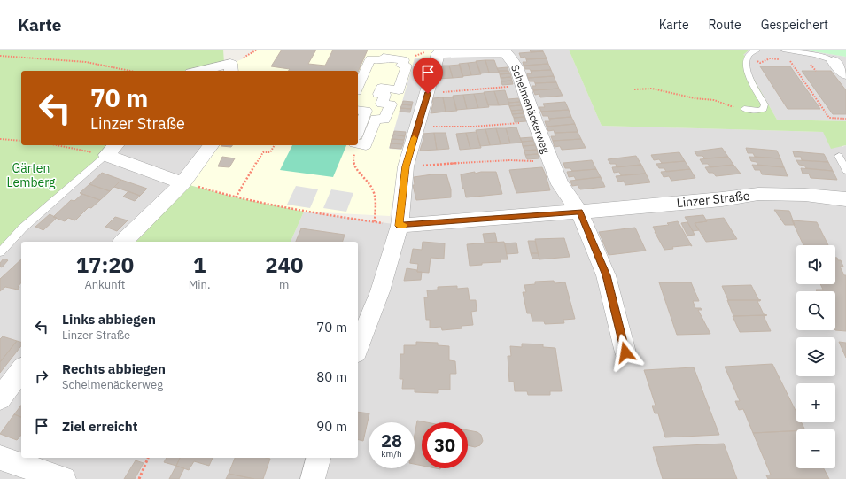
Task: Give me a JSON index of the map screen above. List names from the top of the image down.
{
  "streets": {
    "street": ["Schelmenäckerweg", "Linzer Straße"]
  },
  "crossings": [
    ["Schelmenäckerweg", "Linzer Straße"]
  ],
  "parks": ["Gärten Lemberg"],
  "page": {
    "header": "Karte",
    "nav": ["Karte", "Route", "Gespeichert"],
    "turn": ["70 m", "Linzer Straße"],
    "eta": [
      "17:20",
      "Ankunft",
      "1",
      "Min.",
      "240",
      "m"
    ],
    "map_buttons": ["+", "−"],
    "list": [
      {
        "name": "Links abbiegen",
        "note": "Linzer Straße",
        "value": "70 m"
      },
      {
        "name": "Rechts abbiegen",
        "note": "Schelmenäckerweg",
        "value": "80 m"
      },
      {
        "name": "Ziel erreicht",
        "value": "90 m"
      }
    ],
    "speed": "28 km/h",
    "limit": "30"
  }
}
